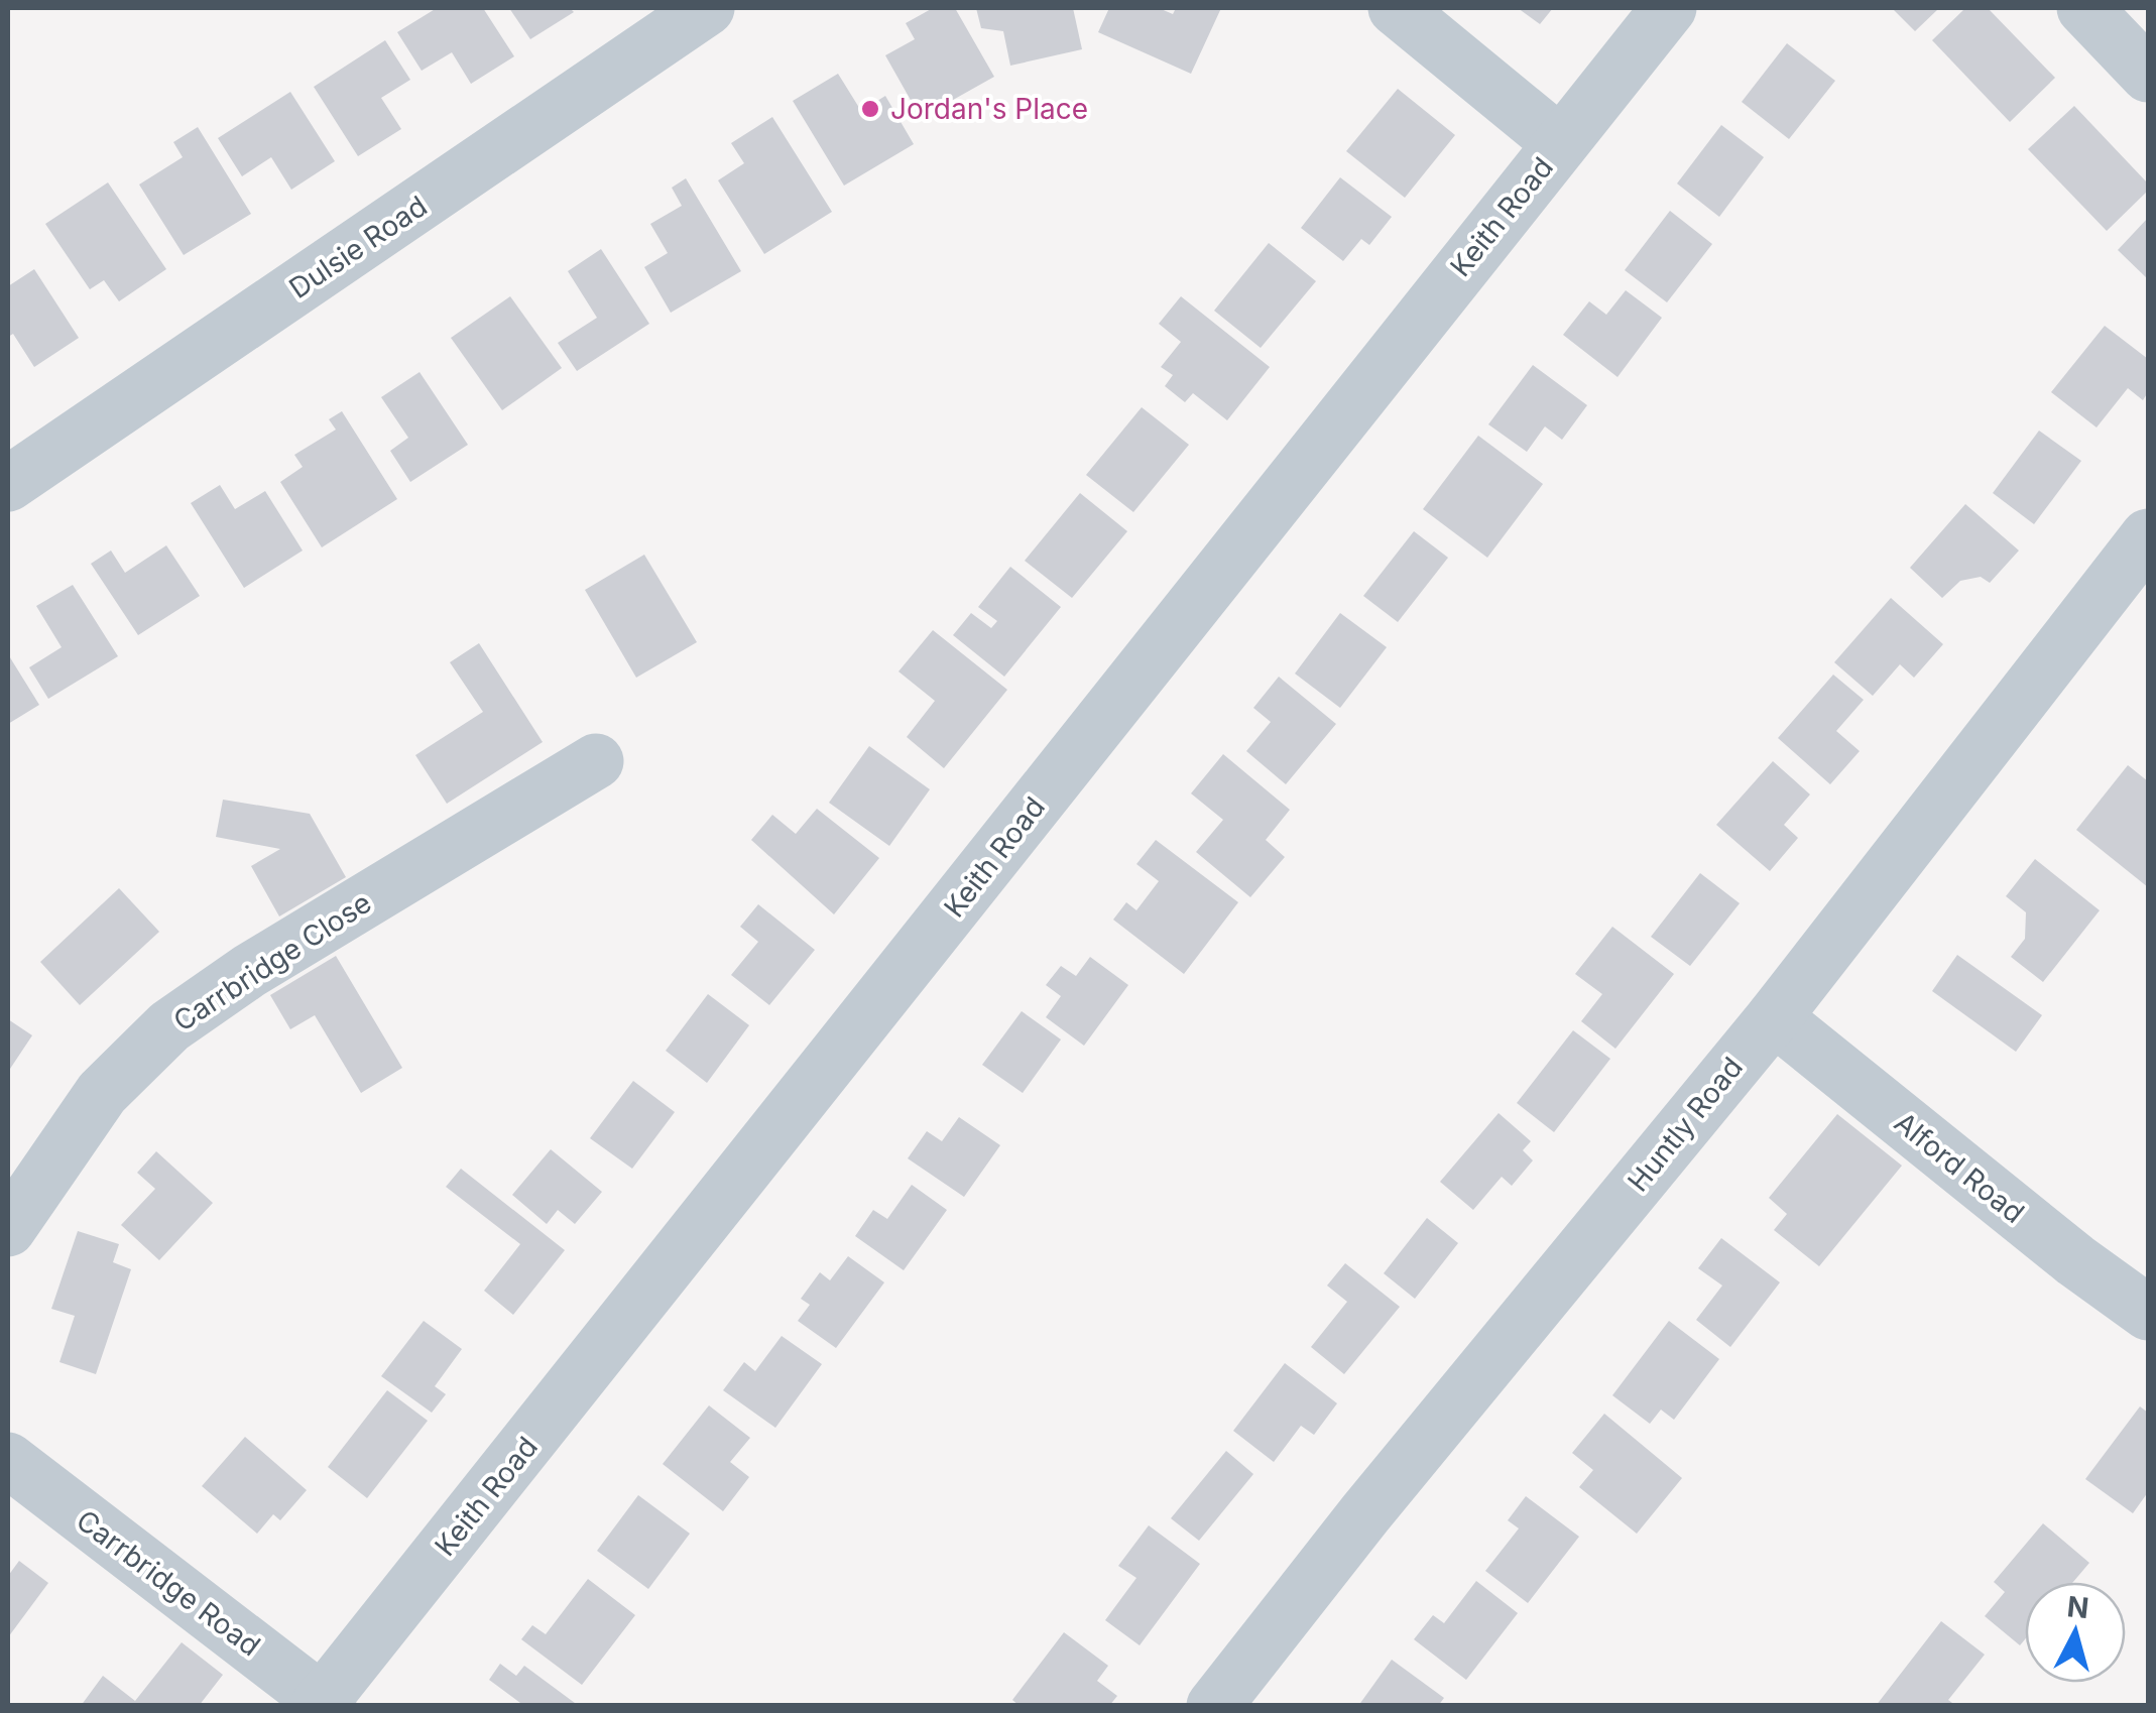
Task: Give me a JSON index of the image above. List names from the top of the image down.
{
  "streets": {
    "street": [
      "Keith Road",
      "Dulsie Road",
      "Carrbridge Close",
      "Huntly Road",
      "Alford Road",
      "Carrbridge Road"
    ]
  },
  "crossings": [
    ["Keith Road", "Carrbridge Road"],
    ["Huntly Road", "Alford Road"]
  ],
  "places": ["Jordan's Place"],
  "north": "top"
}
